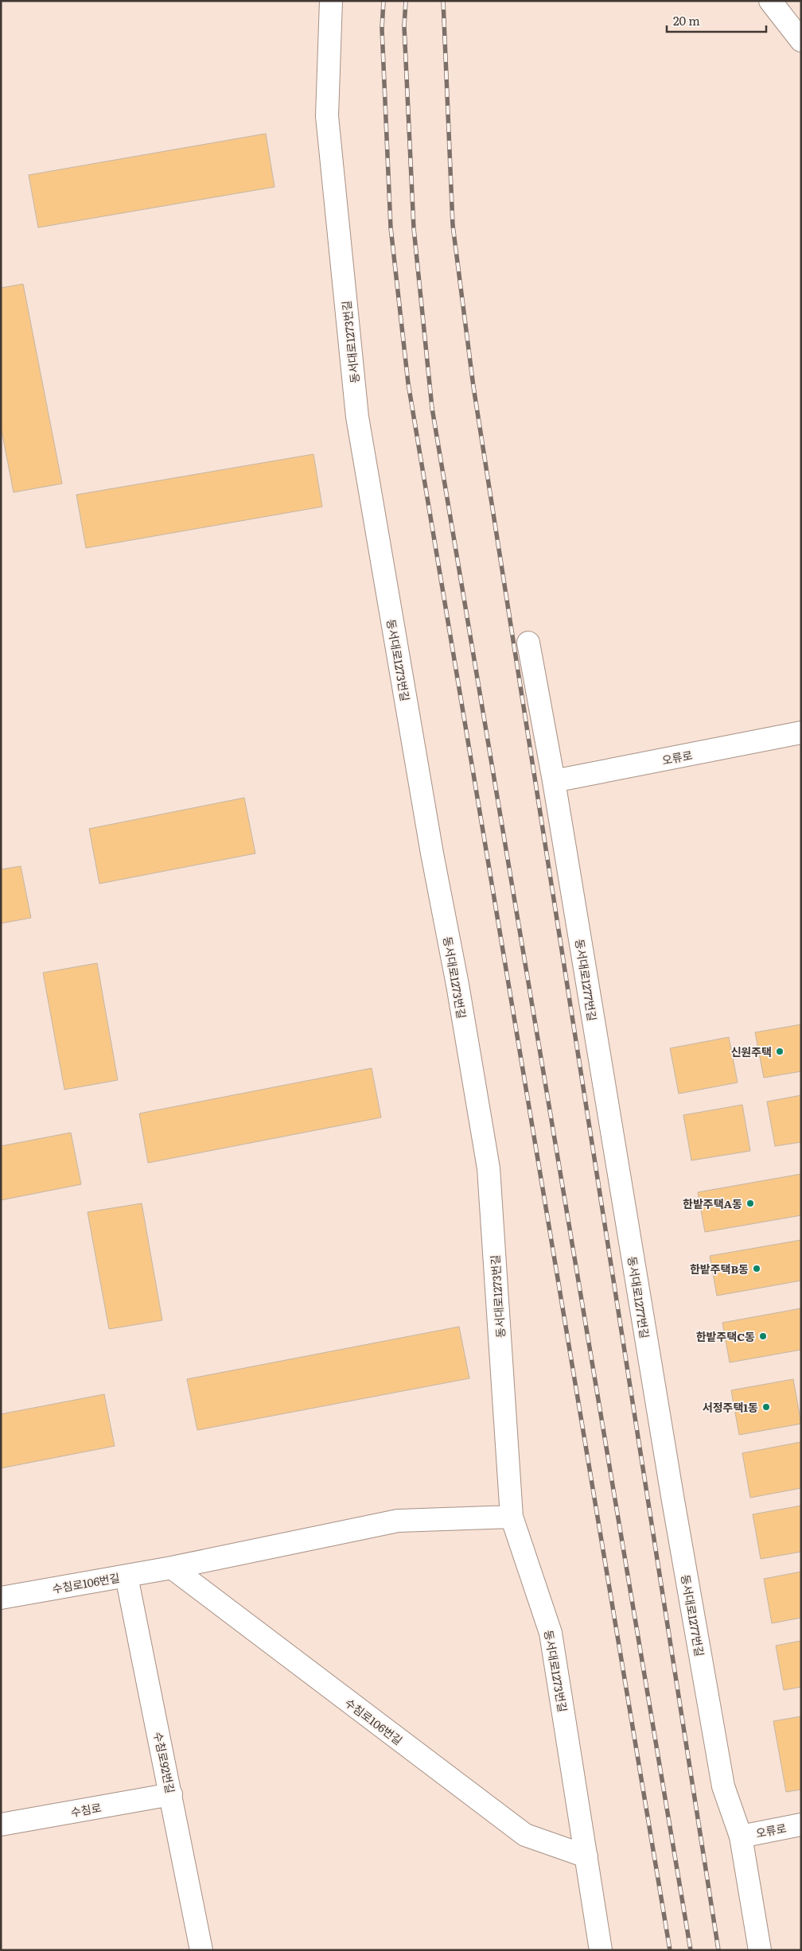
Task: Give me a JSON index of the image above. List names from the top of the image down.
{
  "streets": {
    "street": [
      "동서대로1273번길",
      "오류로",
      "동서대로1277번길",
      "수침로106번길",
      "수침로92번길",
      "수침로"
    ]
  },
  "crossings": [
    ["동서대로1273번길", "수침로106번길"],
    ["오류로", "동서대로1277번길"],
    ["수침로106번길", "수침로92번길"],
    ["수침로92번길", "수침로"]
  ],
  "places": [
    "신원주택",
    "한밭주택A동",
    "한밭주택B동",
    "한밭주택C동",
    "서정주택1동"
  ],
  "scale_bar": "20 m"
}
